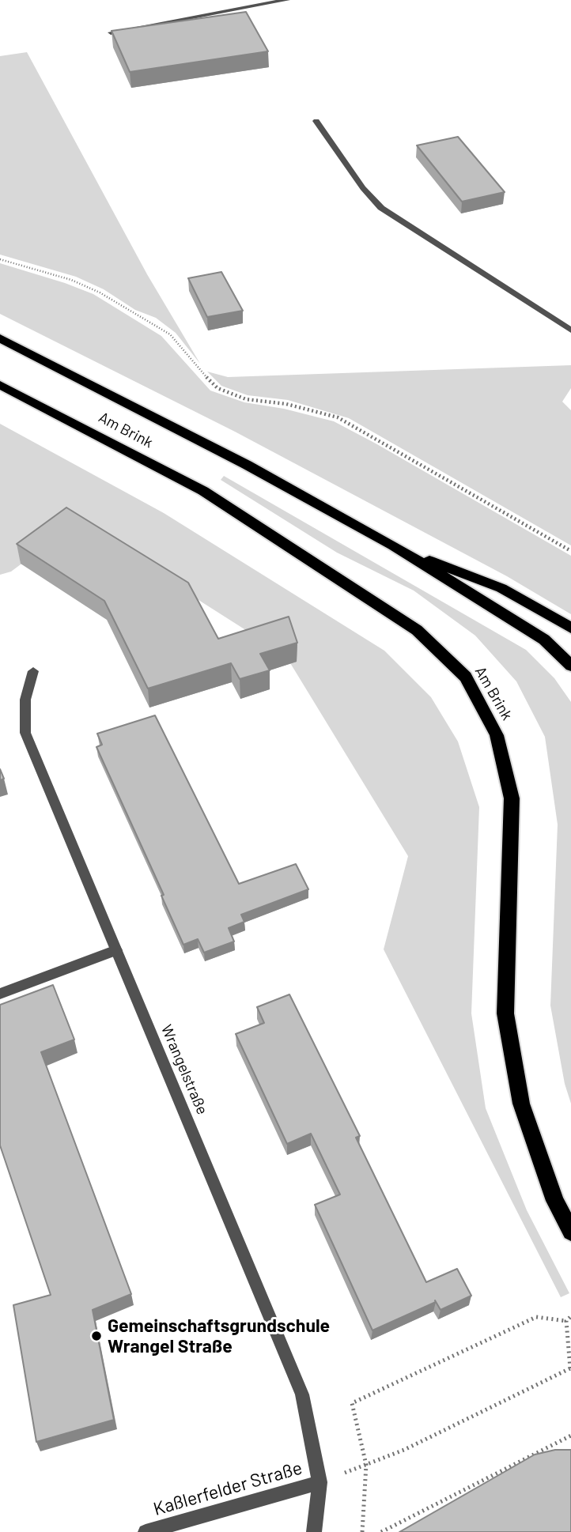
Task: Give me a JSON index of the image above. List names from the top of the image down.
{
  "streets": {
    "highway": ["Am Brink"],
    "street": ["Wrangelstraße", "Kaßlerfelder Straße"]
  },
  "crossings": [
    ["Wrangelstraße", "Kaßlerfelder Straße"]
  ],
  "places": ["Gemeinschaftsgrundschule Wrangel Straße"]
}
